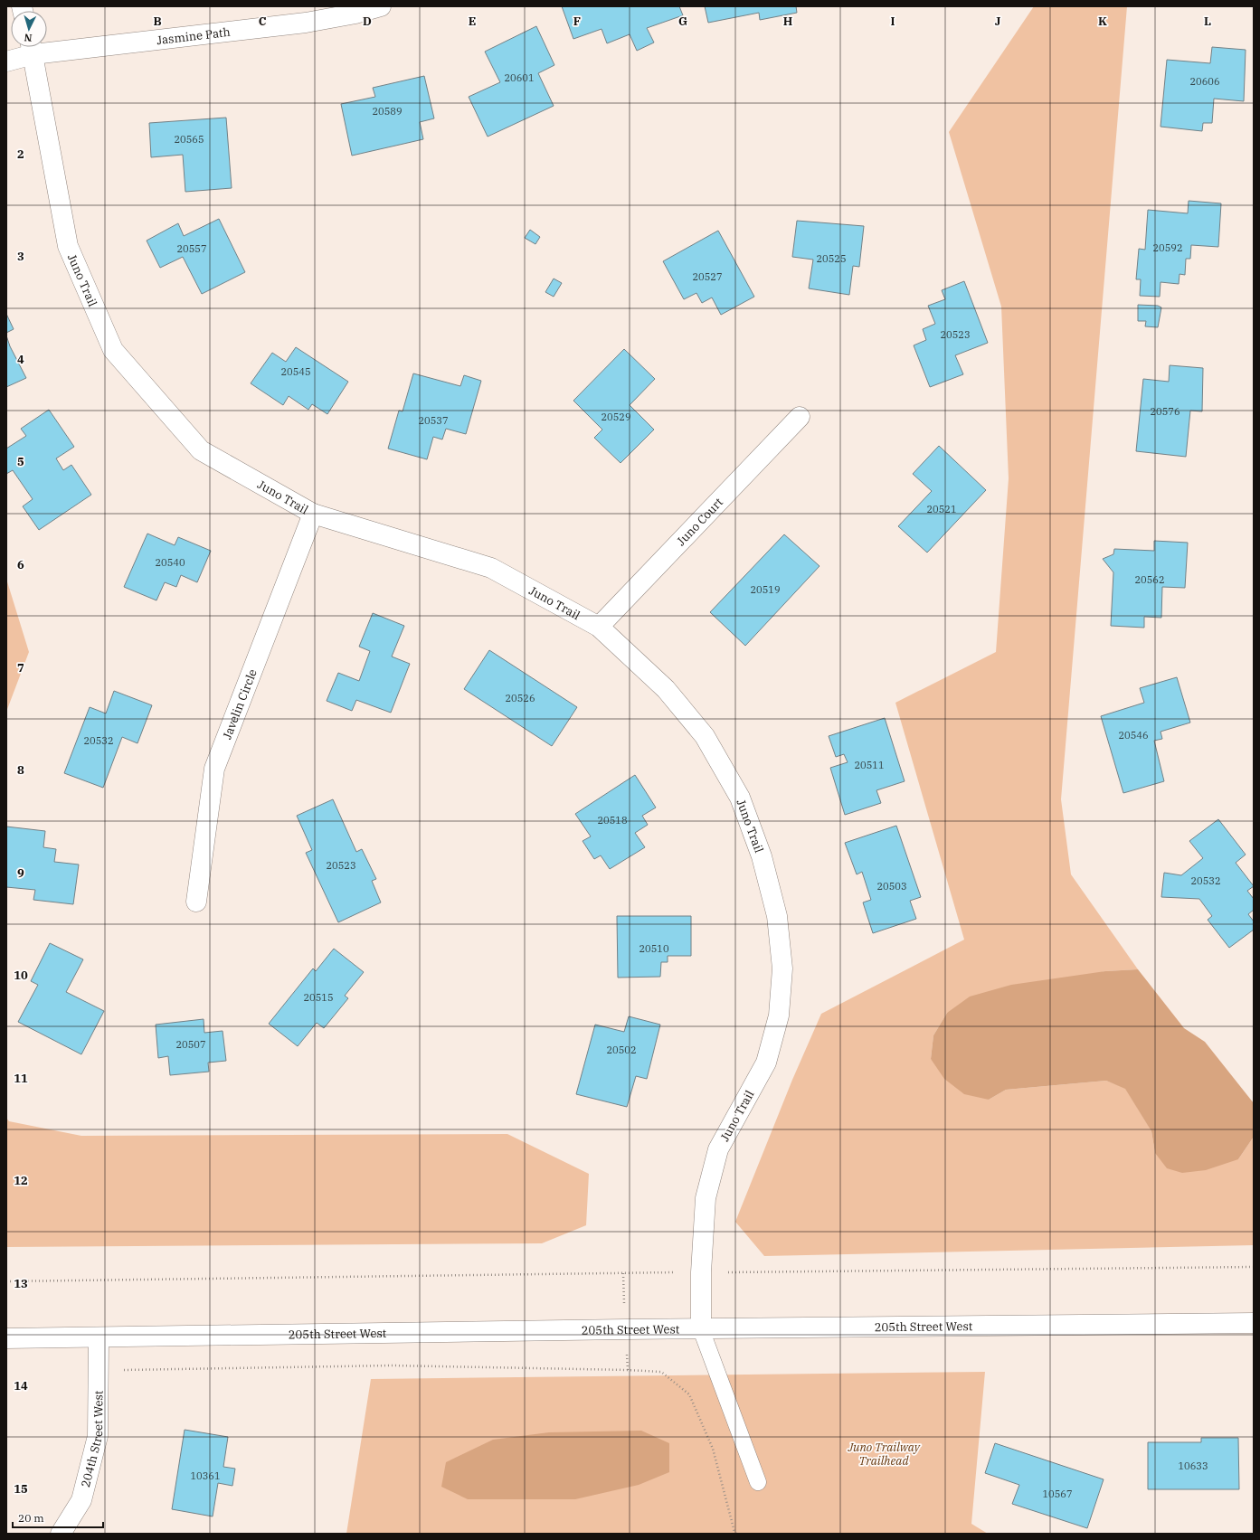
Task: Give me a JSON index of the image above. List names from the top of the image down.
{
  "streets": {
    "street": [
      "Jasmine Path",
      "Juno Trail",
      "Juno Court",
      "Javelin Circle",
      "205th Street West",
      "204th Street West"
    ]
  },
  "crossings": [
    ["Jasmine Path", "Juno Trail"],
    ["Juno Trail", "Juno Court"],
    ["Juno Trail", "Javelin Circle"],
    ["Juno Trail", "205th Street West"],
    ["205th Street West", "204th Street West"]
  ],
  "parks": ["Juno Trailway Trailhead"],
  "house_numbers": [
    "20601",
    "20606",
    "20589",
    "20565",
    "20592",
    "20557",
    "20525",
    "20527",
    "20523",
    "20545",
    "20576",
    "20529",
    "20537",
    "20521",
    "20540",
    "20562",
    "20519",
    "20526",
    "20546",
    "20532",
    "20511",
    "20518",
    "20523",
    "20532",
    "20503",
    "20510",
    "20515",
    "20507",
    "20502",
    "10633",
    "10361",
    "10567"
  ],
  "scale_bar": "20 m",
  "north": "bottom",
  "grid": {
    "columns": [
      "B",
      "C",
      "D",
      "E",
      "F",
      "G",
      "H",
      "I",
      "J",
      "K",
      "L"
    ],
    "rows": [
      "2",
      "3",
      "4",
      "5",
      "6",
      "7",
      "8",
      "9",
      "10",
      "11",
      "12",
      "13",
      "14",
      "15"
    ]
  }
}
